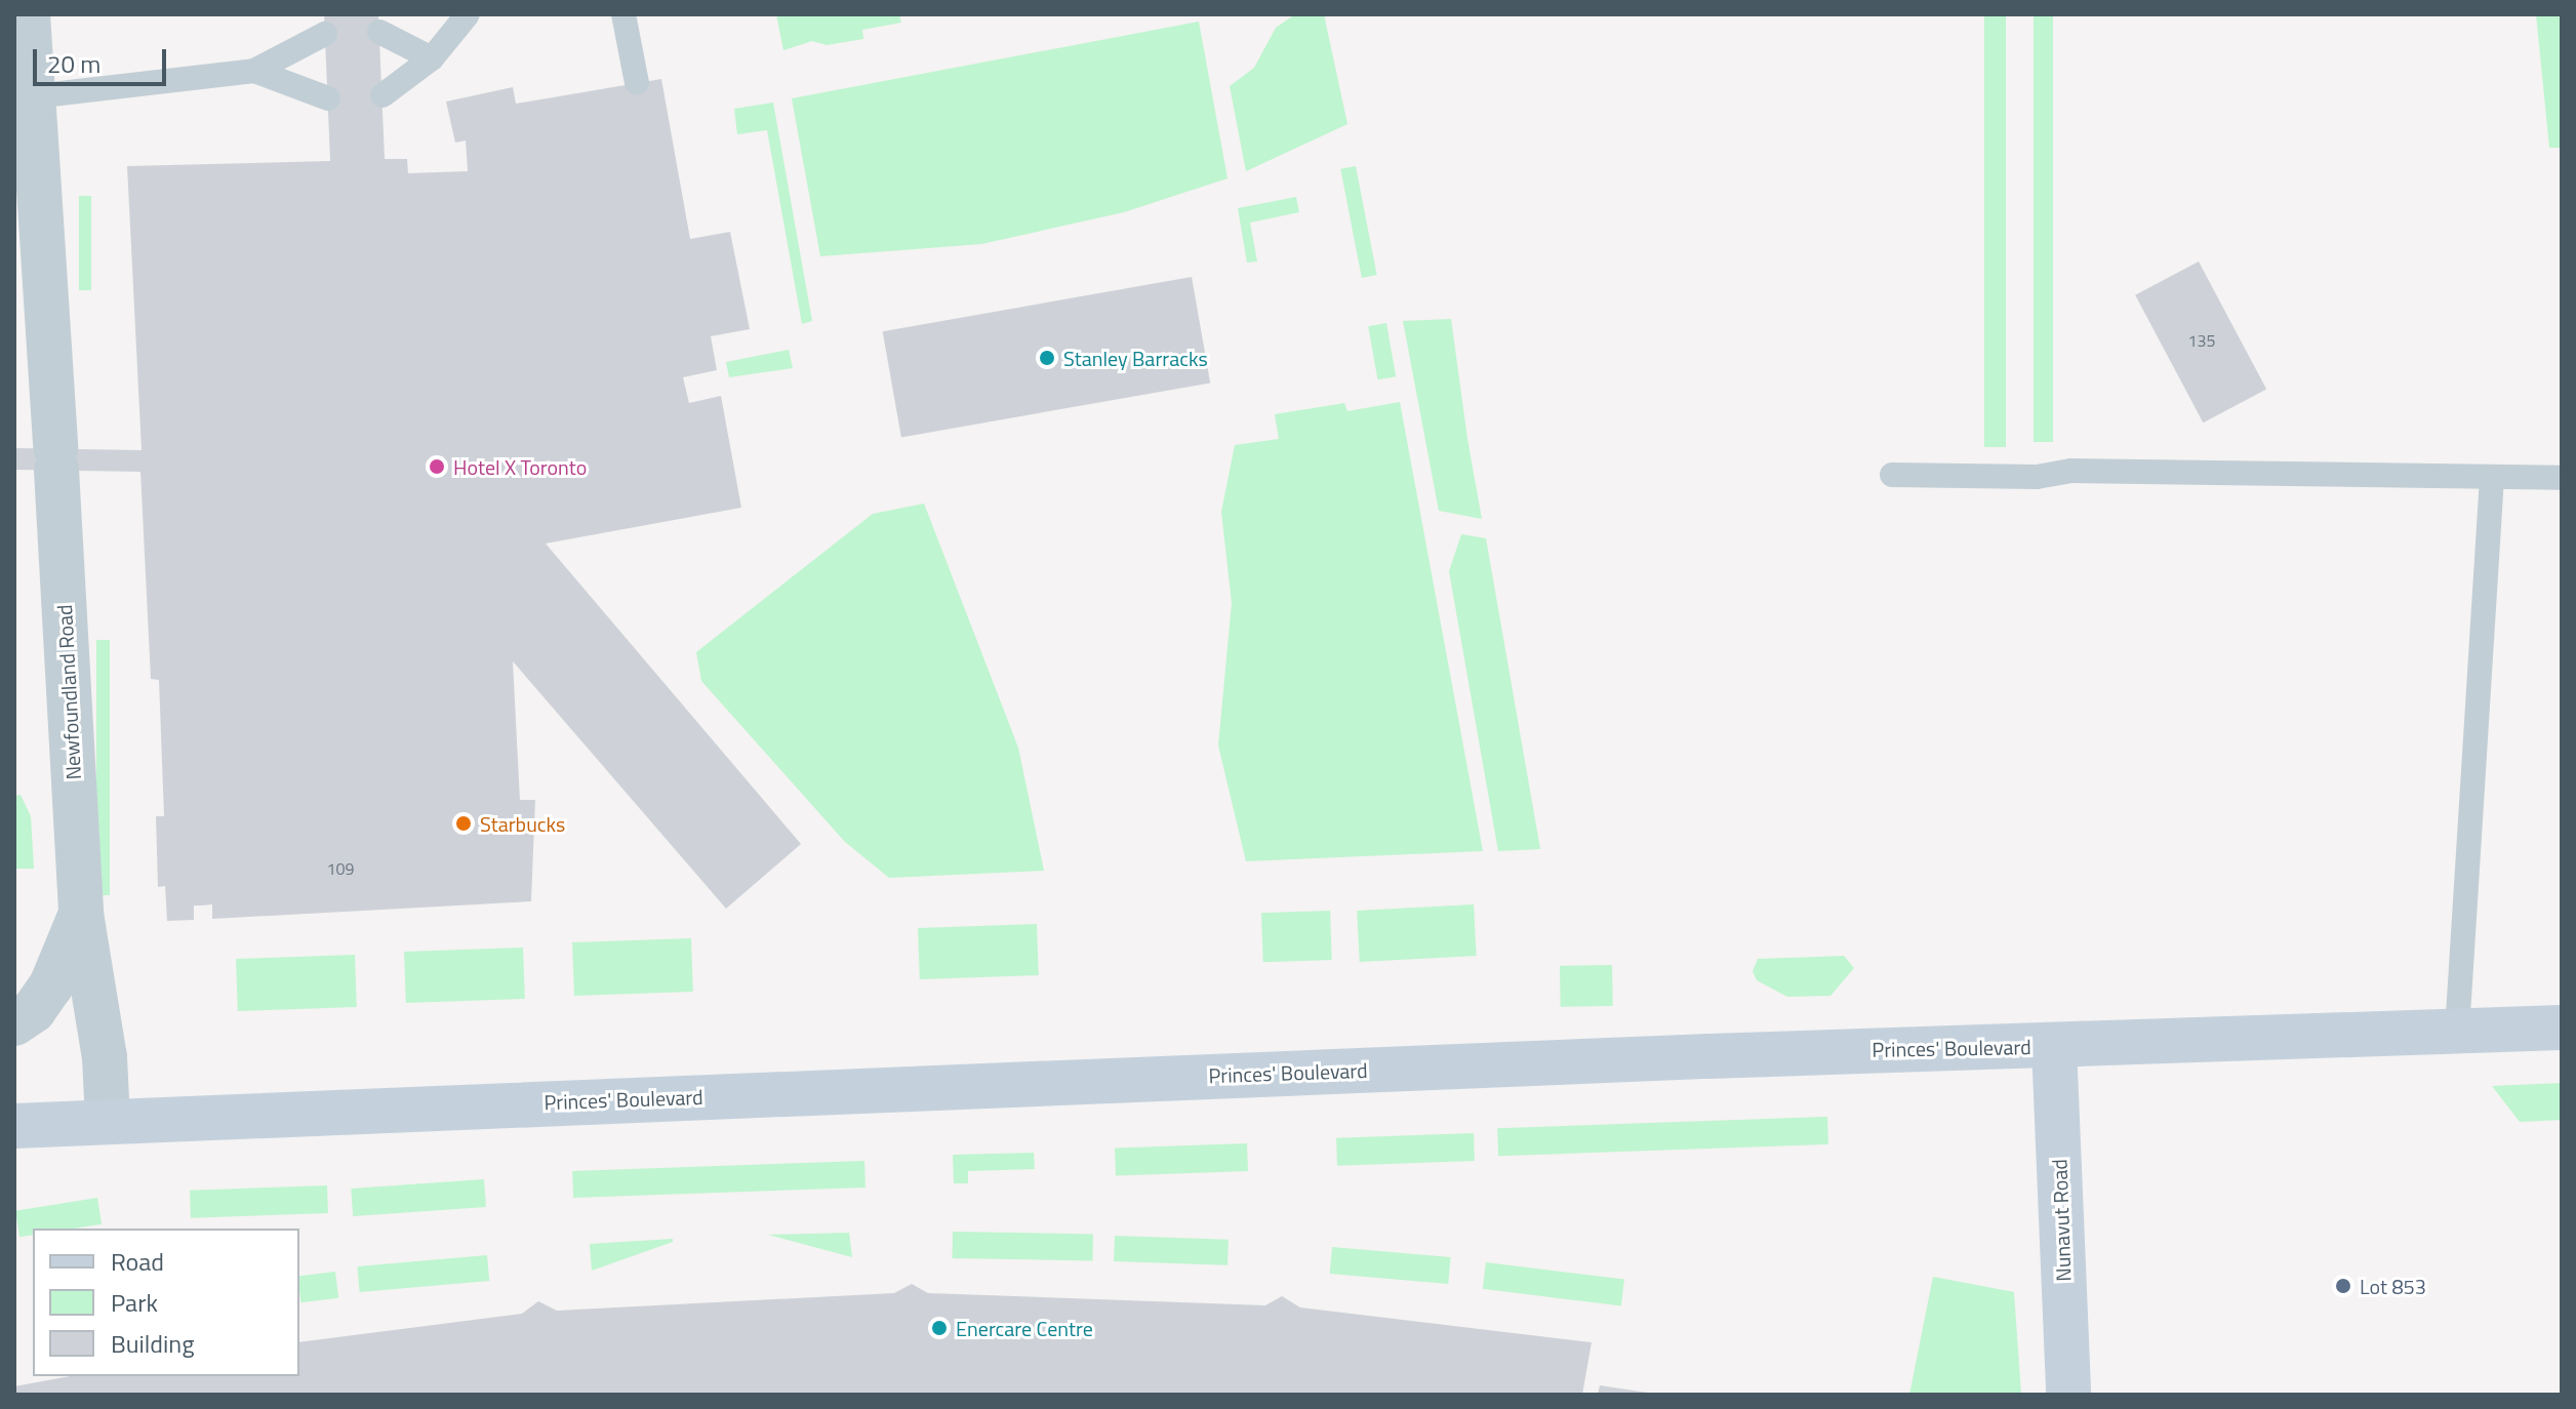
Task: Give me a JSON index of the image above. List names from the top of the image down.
{
  "streets": {
    "street": ["Newfoundland Road", "Princes' Boulevard", "Nunavut Road"]
  },
  "crossings": [
    ["Newfoundland Road", "Princes' Boulevard"],
    ["Princes' Boulevard", "Nunavut Road"]
  ],
  "places": [
    "Stanley Barracks",
    "Hotel X Toronto",
    "Starbucks",
    "Lot 853",
    "Enercare Centre"
  ],
  "house_numbers": ["135", "109"],
  "legend": ["Road", "Park", "Building"],
  "scale_bar": "20 m"
}
